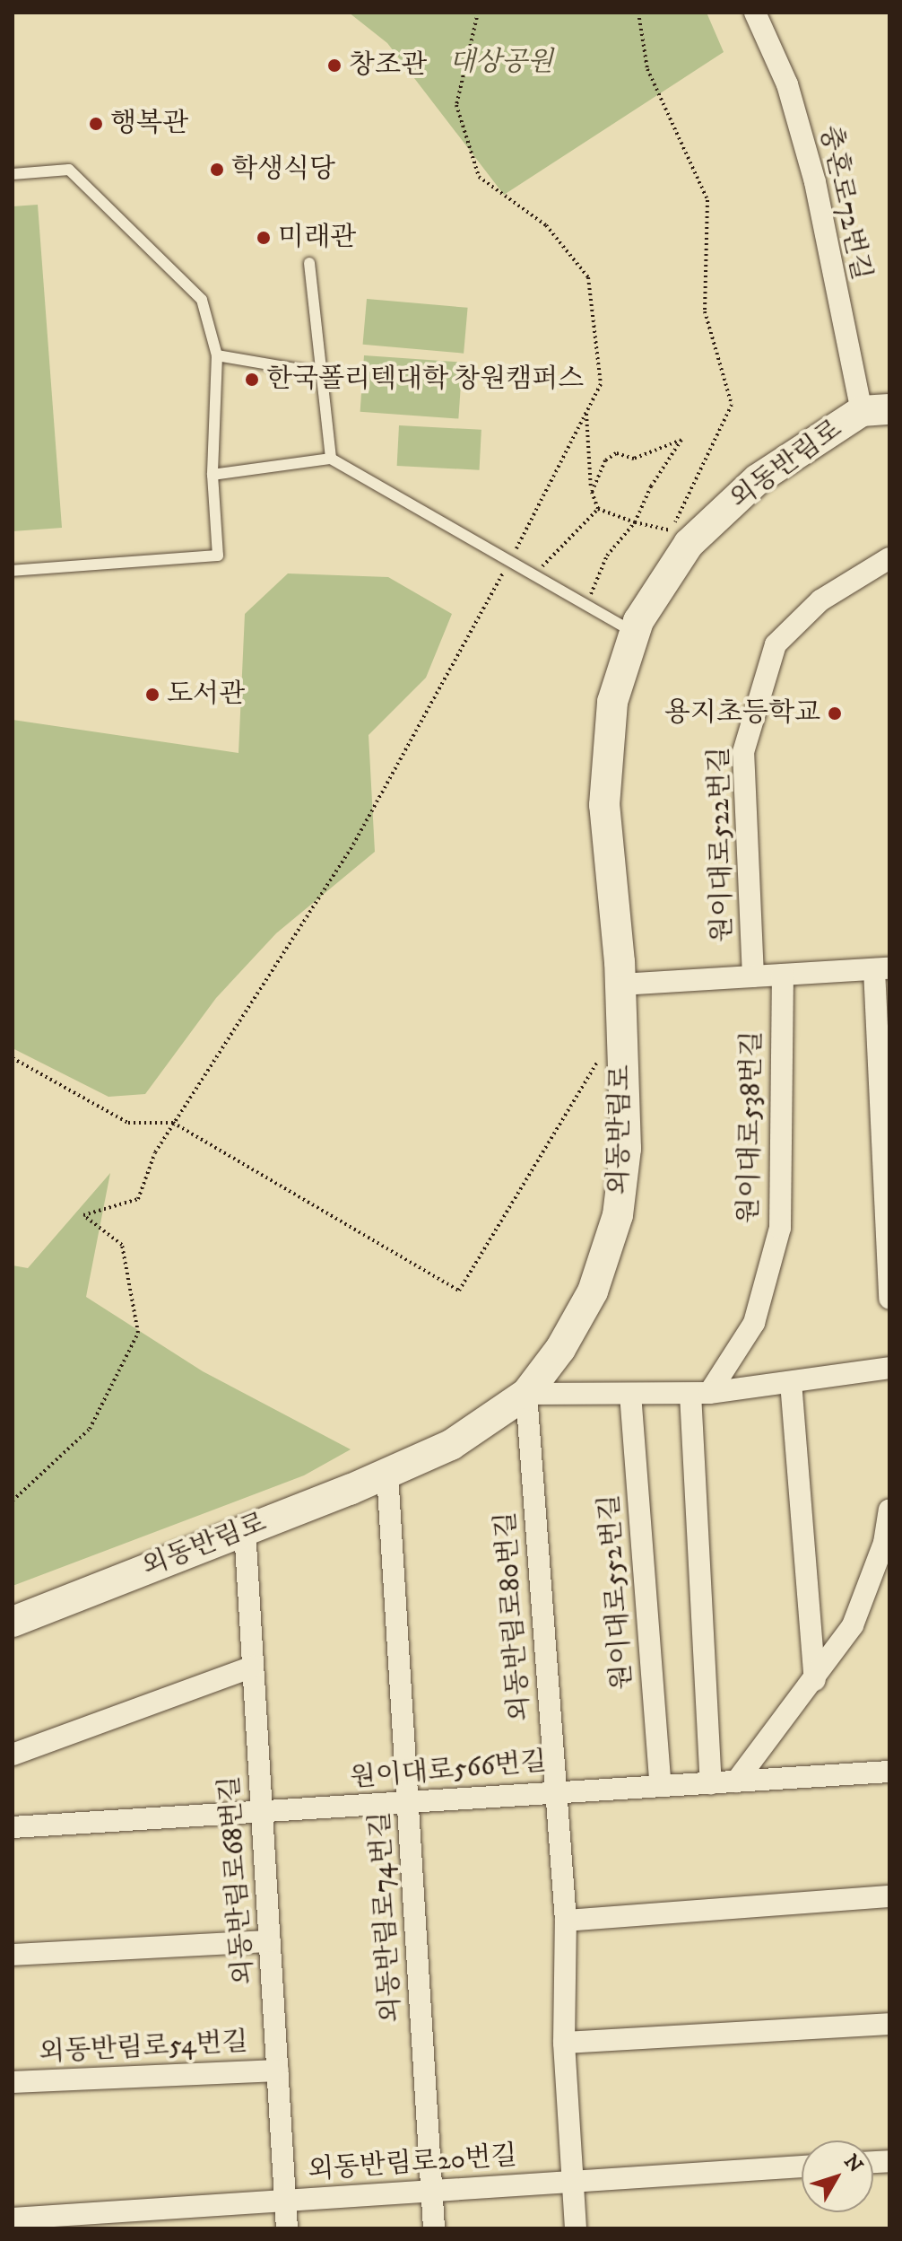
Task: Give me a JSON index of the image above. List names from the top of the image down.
{
  "streets": {
    "main road": ["외동반림로"],
    "street": [
      "충혼로72번길",
      "원이대로522번길",
      "원이대로538번길",
      "원이대로552번길",
      "외동반림로80번길",
      "원이대로566번길",
      "외동반림로68번길",
      "외동반림로74번길",
      "외동반림로54번길",
      "외동반림로20번길"
    ]
  },
  "crossings": [
    ["충혼로72번길", "외동반림로"],
    ["외동반림로", "외동반림로80번길"],
    ["외동반림로", "외동반림로68번길"],
    ["외동반림로", "외동반림로74번길"],
    ["원이대로552번길", "원이대로566번길"],
    ["외동반림로80번길", "원이대로566번길"],
    ["외동반림로80번길", "외동반림로20번길"],
    ["원이대로566번길", "외동반림로68번길"],
    ["원이대로566번길", "외동반림로74번길"],
    ["외동반림로68번길", "외동반림로54번길"],
    ["외동반림로68번길", "외동반림로20번길"],
    ["외동반림로74번길", "외동반림로20번길"]
  ],
  "parks": ["대상공원"],
  "places": [
    "창조관",
    "행복관",
    "학생식당",
    "미래관",
    "한국폴리텍대학 창원캠퍼스",
    "도서관",
    "용지초등학교"
  ],
  "north": "top right"
}
